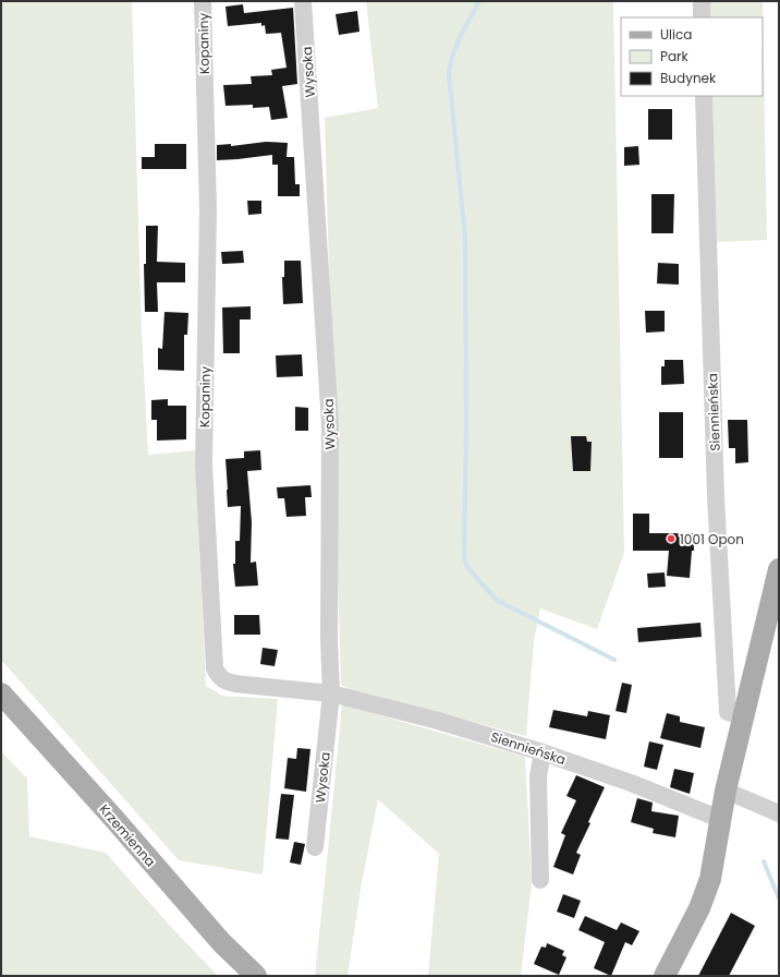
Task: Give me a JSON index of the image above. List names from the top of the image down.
{
  "streets": {
    "main road": ["Krzemienna"],
    "street": ["Kopaniny", "Wysoka", "Siennieńska"]
  },
  "crossings": [
    ["Kopaniny", "Wysoka"],
    ["Kopaniny", "Siennieńska"],
    ["Wysoka", "Siennieńska"]
  ],
  "places": ["1001 Opon"],
  "legend": ["Ulica", "Park", "Budynek"]
}
